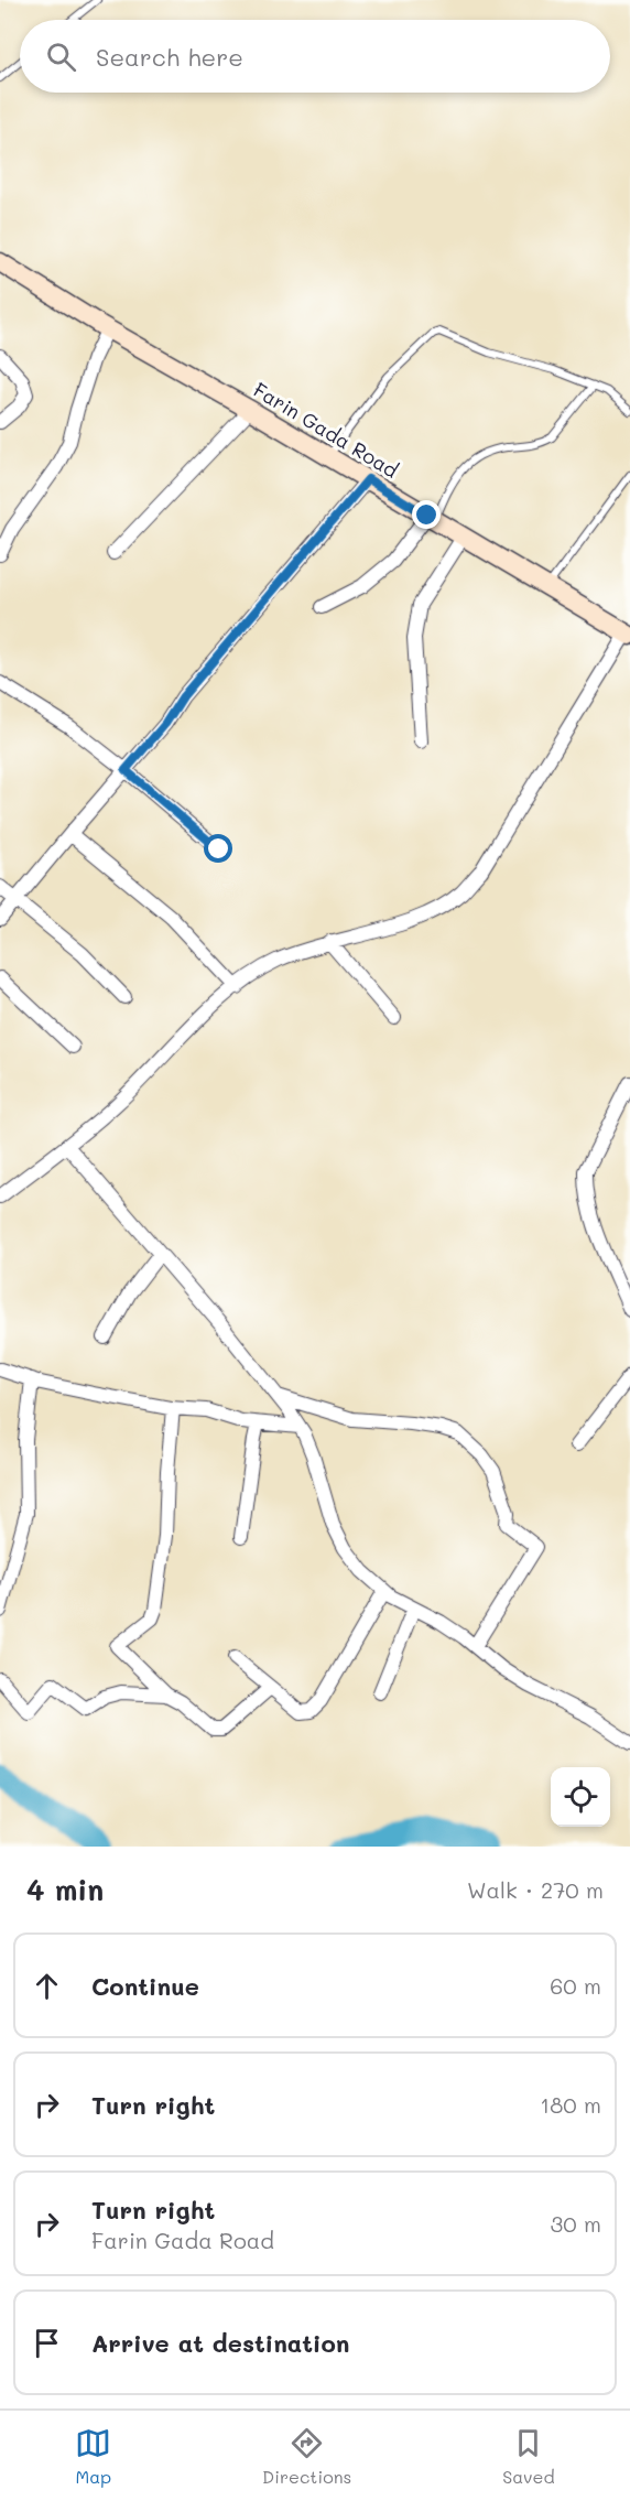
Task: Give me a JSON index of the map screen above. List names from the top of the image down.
{
  "streets": {
    "main road": ["Farin Gada Road"]
  },
  "page": {
    "search": "Search here",
    "heading": ["4 min", "Walk · 270 m"],
    "list": [
      ["Continue", "60 m"],
      ["Turn right", "180 m"],
      ["Turn right", "Farin Gada Road", "30 m"],
      "Arrive at destination"
    ],
    "nav": ["Map", "Directions", "Saved"]
  }
}
